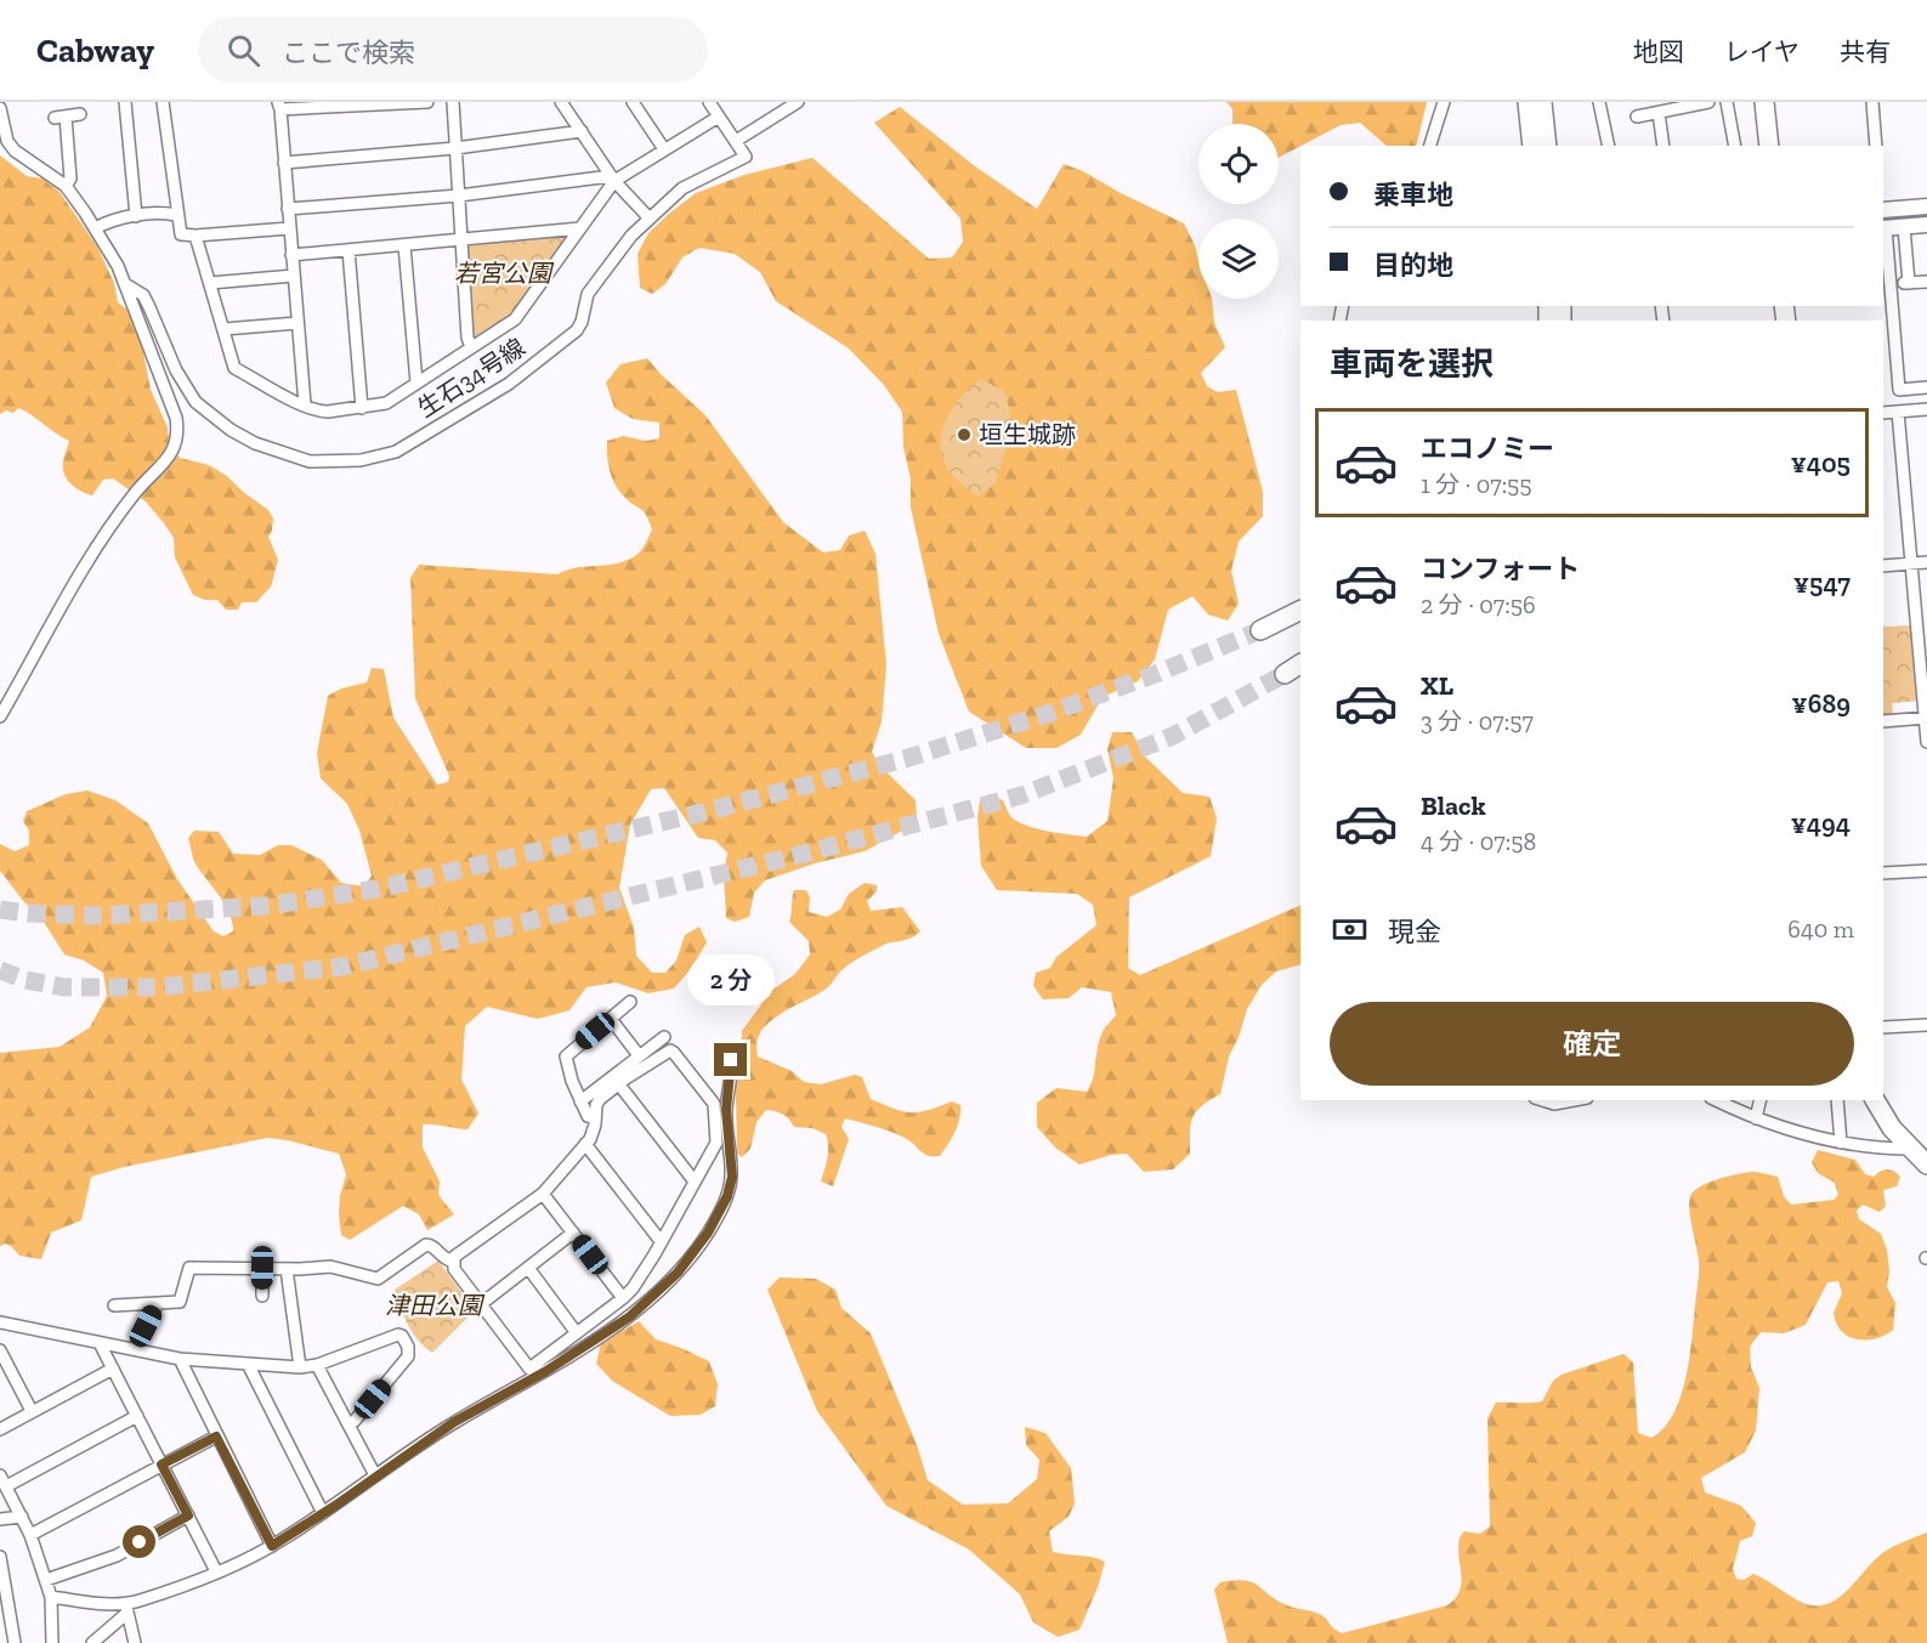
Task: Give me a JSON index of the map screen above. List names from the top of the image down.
{
  "streets": {
    "street": ["生石34号線"]
  },
  "parks": ["若宮公園", "津田公園"],
  "places": ["垣生城跡"],
  "page": {
    "header": "Cabway",
    "search": "ここで検索",
    "nav": ["地図", "レイヤ", "共有"],
    "banner": ["乗車地", "目的地"],
    "heading": "車両を選択",
    "list": [
      {
        "name": "エコノミー",
        "note": "1 分 · 07:55",
        "value": "¥405"
      },
      {
        "name": "コンフォート",
        "note": "2 分 · 07:56",
        "value": "¥547"
      },
      {
        "name": "XL",
        "note": "3 分 · 07:57",
        "value": "¥689"
      },
      {
        "name": "Black",
        "note": "4 分 · 07:58",
        "value": "¥494"
      }
    ],
    "pay": ["現金", "640 m"],
    "bubble": "2 分",
    "buttons": "確定"
  }
}
